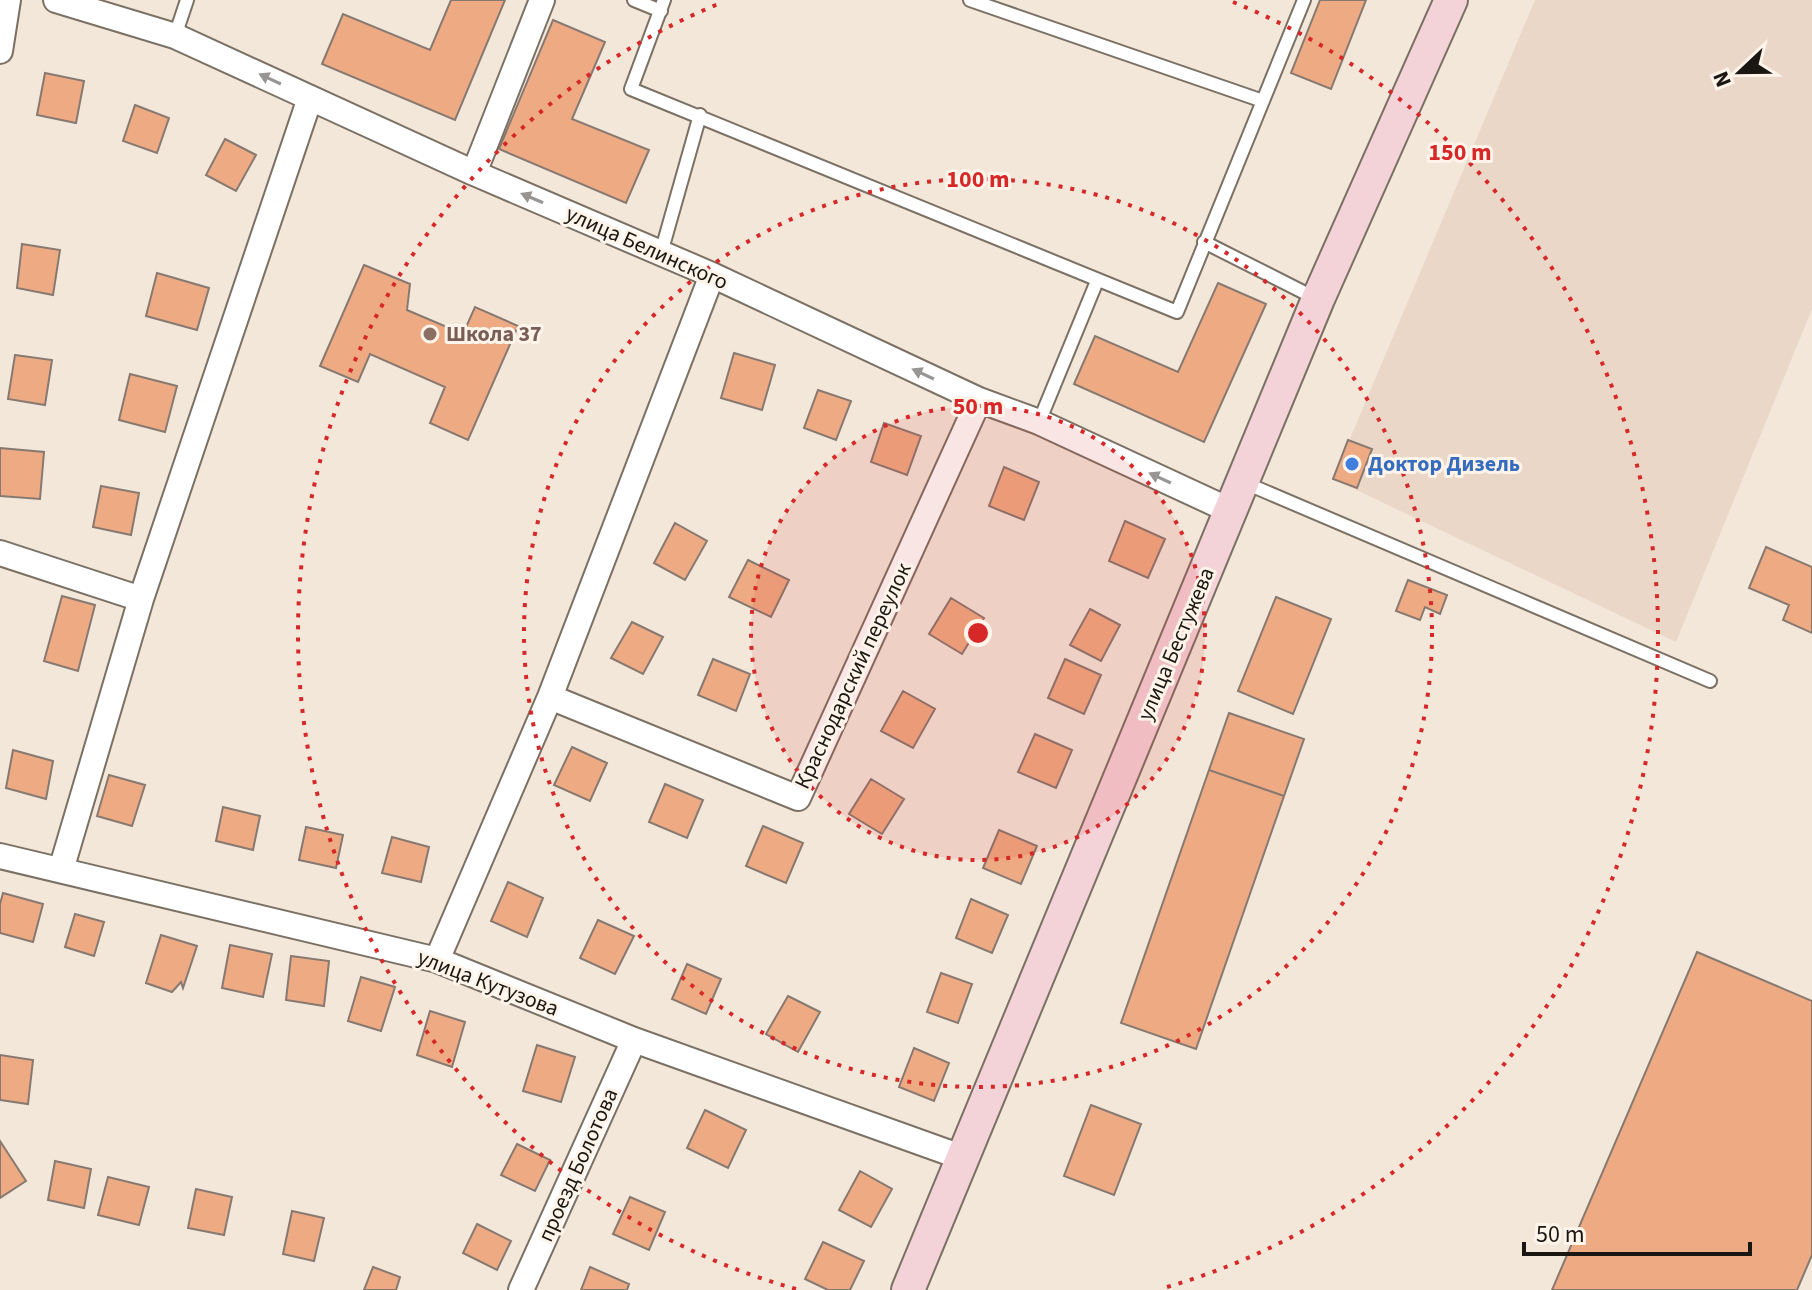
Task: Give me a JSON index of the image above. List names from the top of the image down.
{
  "streets": {
    "street": [
      "улица Белинского",
      "улица Бестужева",
      "Краснодарский переулок",
      "улица Кутузова",
      "проезд Болотова"
    ]
  },
  "crossings": [
    ["улица Белинского", "улица Бестужева"],
    ["улица Белинского", "Краснодарский переулок"],
    ["улица Бестужева", "улица Кутузова"],
    ["улица Кутузова", "проезд Болотова"]
  ],
  "one_way": ["улица Белинского"],
  "places": ["Школа 37", "Доктор Дизель"],
  "scale_bar": "50 m",
  "north": "left",
  "rings": ["150 m", "100 m", "50 m"]
}
